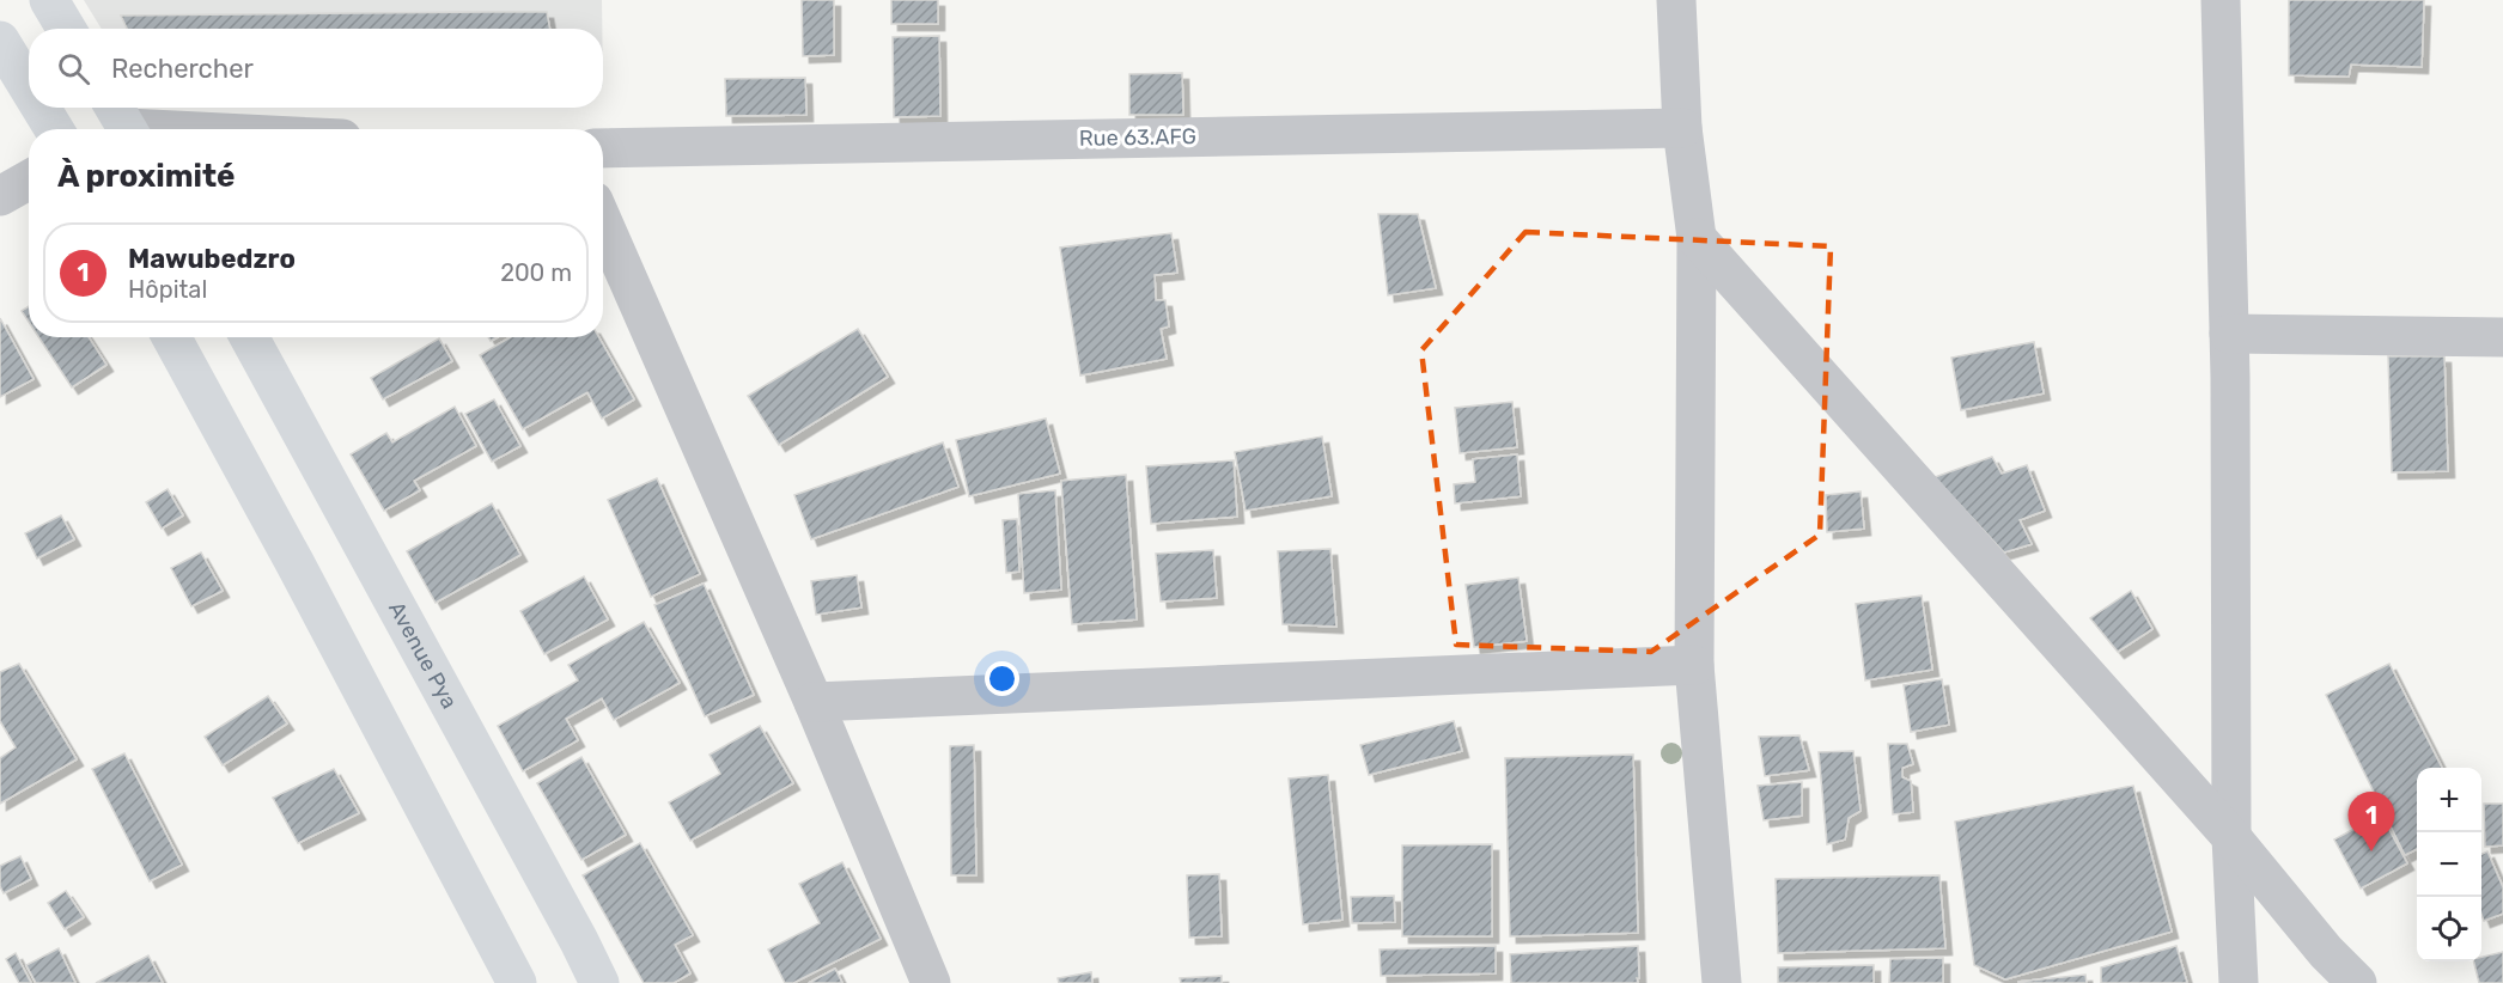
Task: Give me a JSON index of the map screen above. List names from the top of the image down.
{
  "streets": {
    "main road": ["Avenue Pya"],
    "street": ["Rue 63.AFG"]
  },
  "page": {
    "search": "Rechercher",
    "heading": "À proximité",
    "list": [
      {
        "mark": "1",
        "name": "Mawubedzro",
        "note": "Hôpital",
        "value": "200 m"
      }
    ],
    "map_buttons": ["+", "−"],
    "pins": "1"
  }
}
